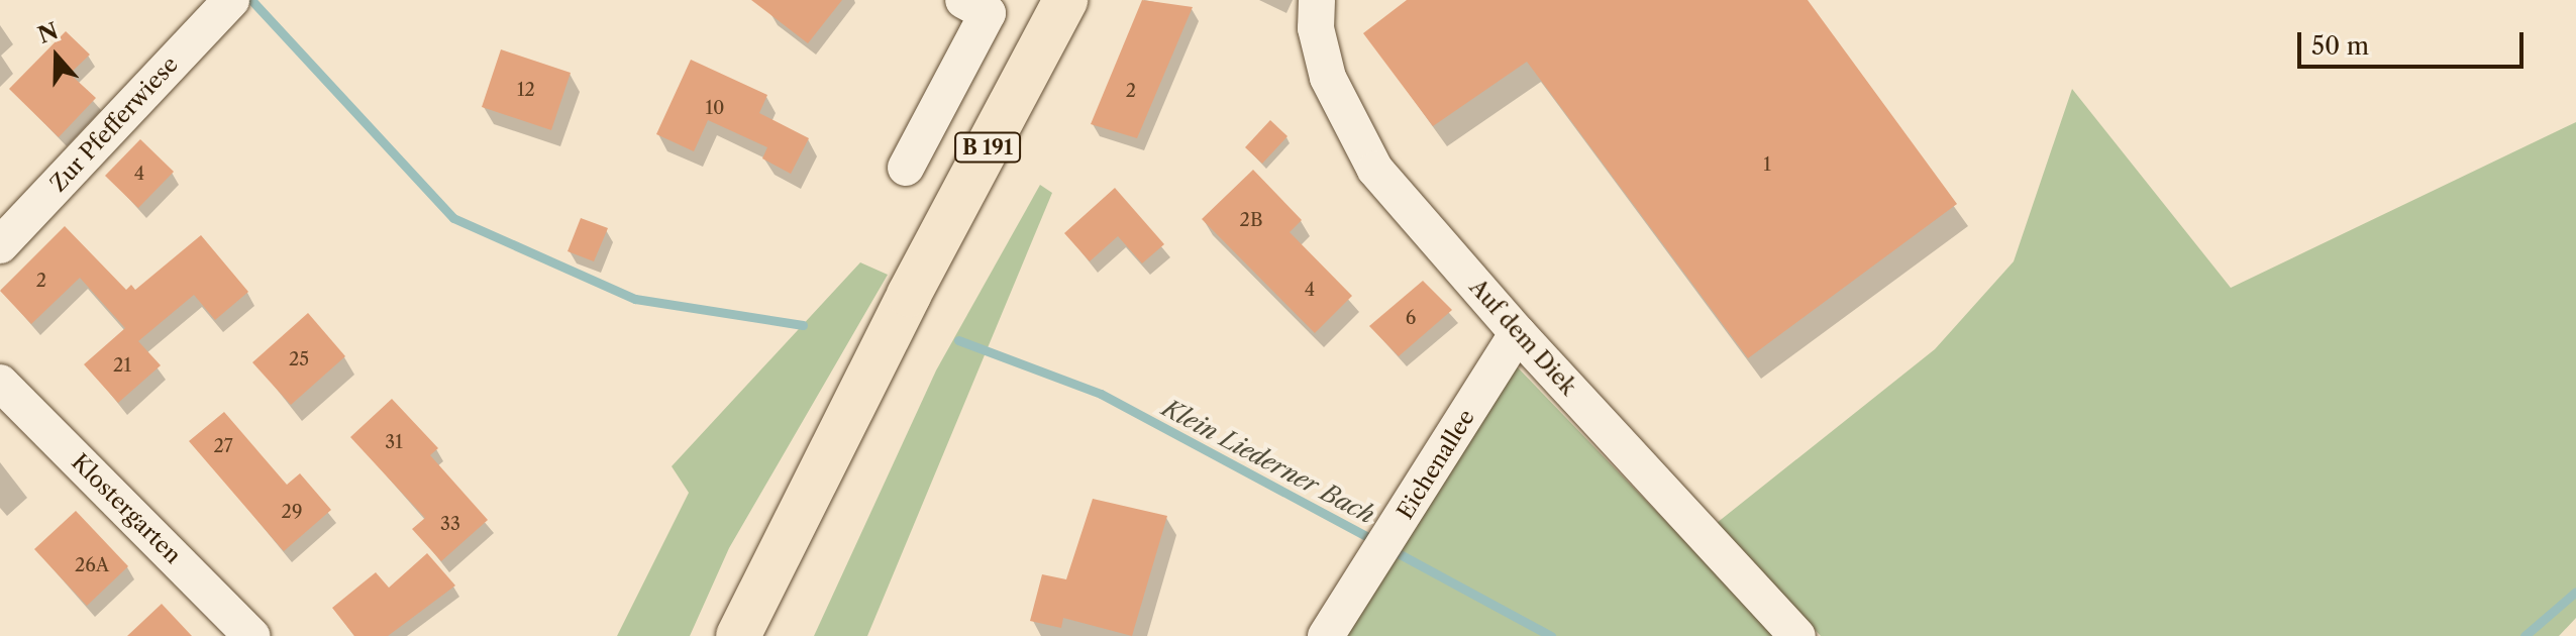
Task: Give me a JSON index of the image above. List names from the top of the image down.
{
  "streets": {
    "main road": ["B 191"],
    "street": [
      "Zur Pfefferwiese",
      "Auf dem Diek",
      "Eichenallee",
      "Klostergarten"
    ]
  },
  "crossings": [
    ["Auf dem Diek", "Eichenallee"]
  ],
  "water": ["Klein Liederner Bach"],
  "house_numbers": [
    "12",
    "2",
    "10",
    "1",
    "4",
    "2B",
    "2",
    "4",
    "6",
    "25",
    "21",
    "31",
    "27",
    "29",
    "33",
    "26A"
  ],
  "scale_bar": "50 m",
  "north": "top"
}
